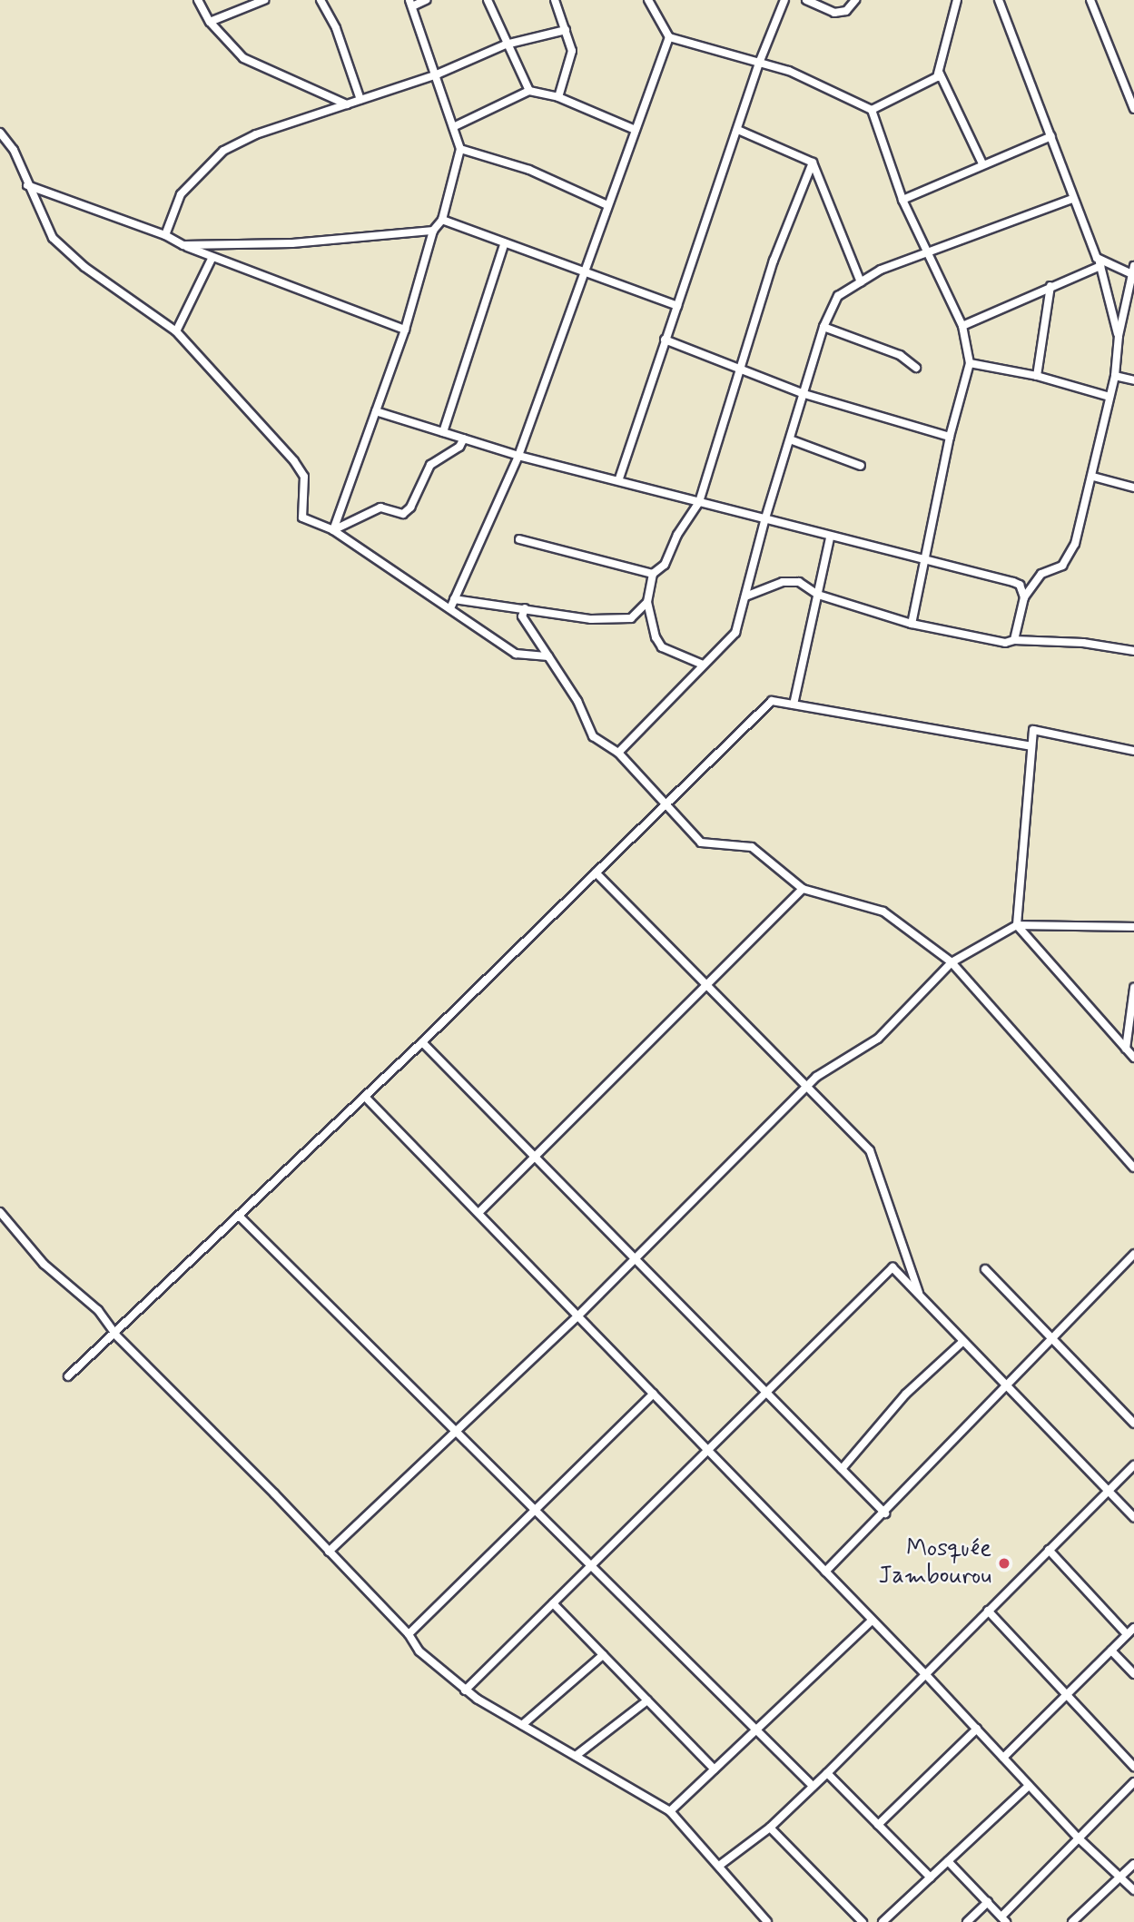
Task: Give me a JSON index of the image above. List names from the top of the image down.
{
  "places": ["Mosquée Jambourou"]
}
